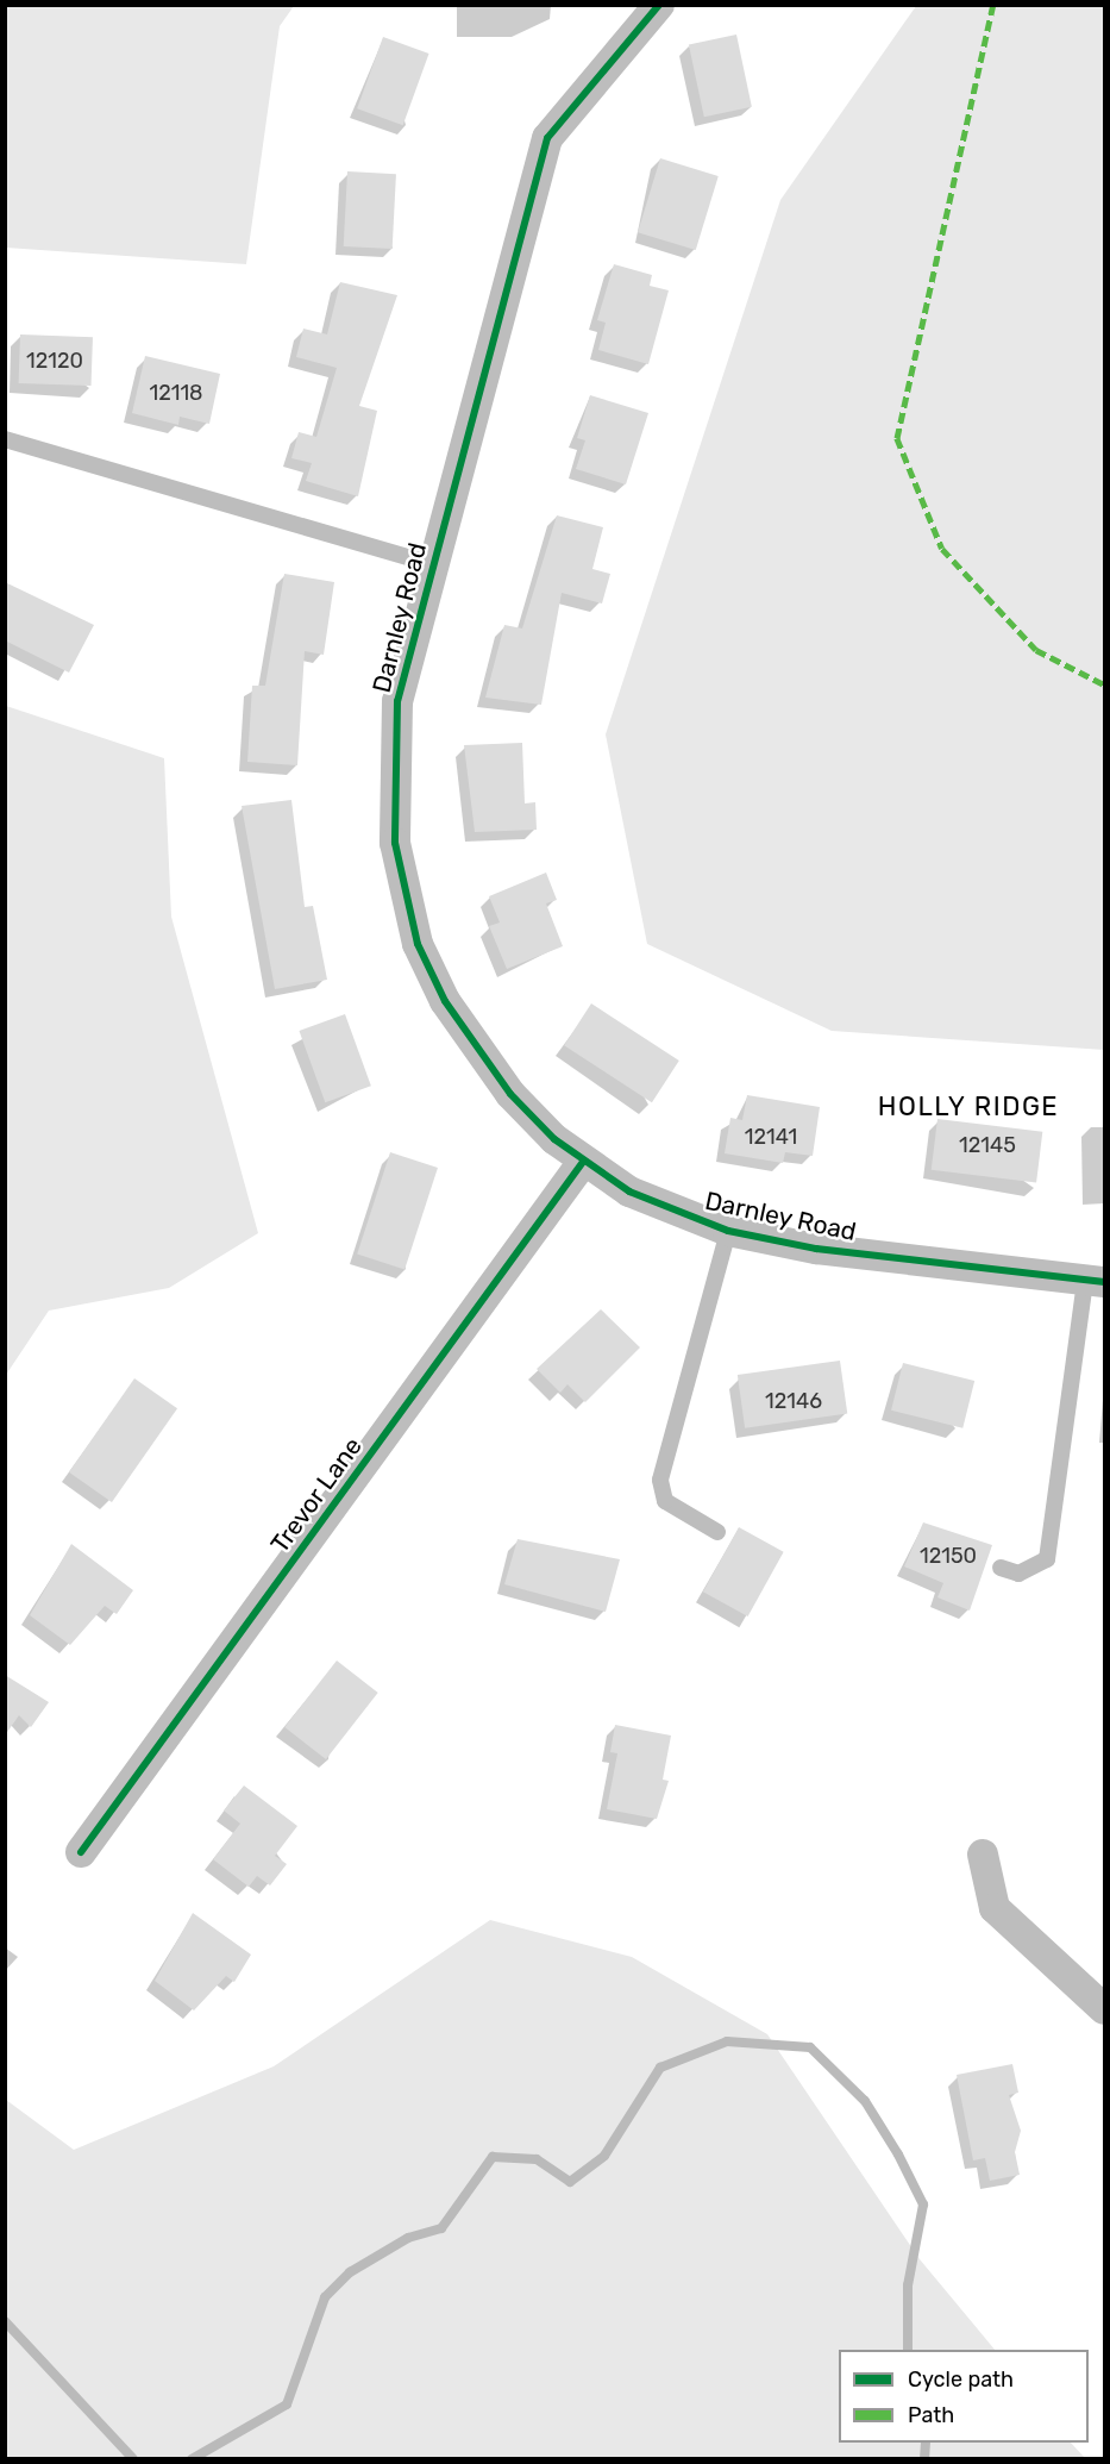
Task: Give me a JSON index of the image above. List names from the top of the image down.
{
  "streets": {
    "street": ["Darnley Road", "Trevor Lane"]
  },
  "crossings": [
    ["Darnley Road", "Trevor Lane"]
  ],
  "districts": ["HOLLY RIDGE"],
  "house_numbers": [
    "12120",
    "12118",
    "12141",
    "12145",
    "12146",
    "12150"
  ],
  "legend": ["Cycle path", "Path"]
}
